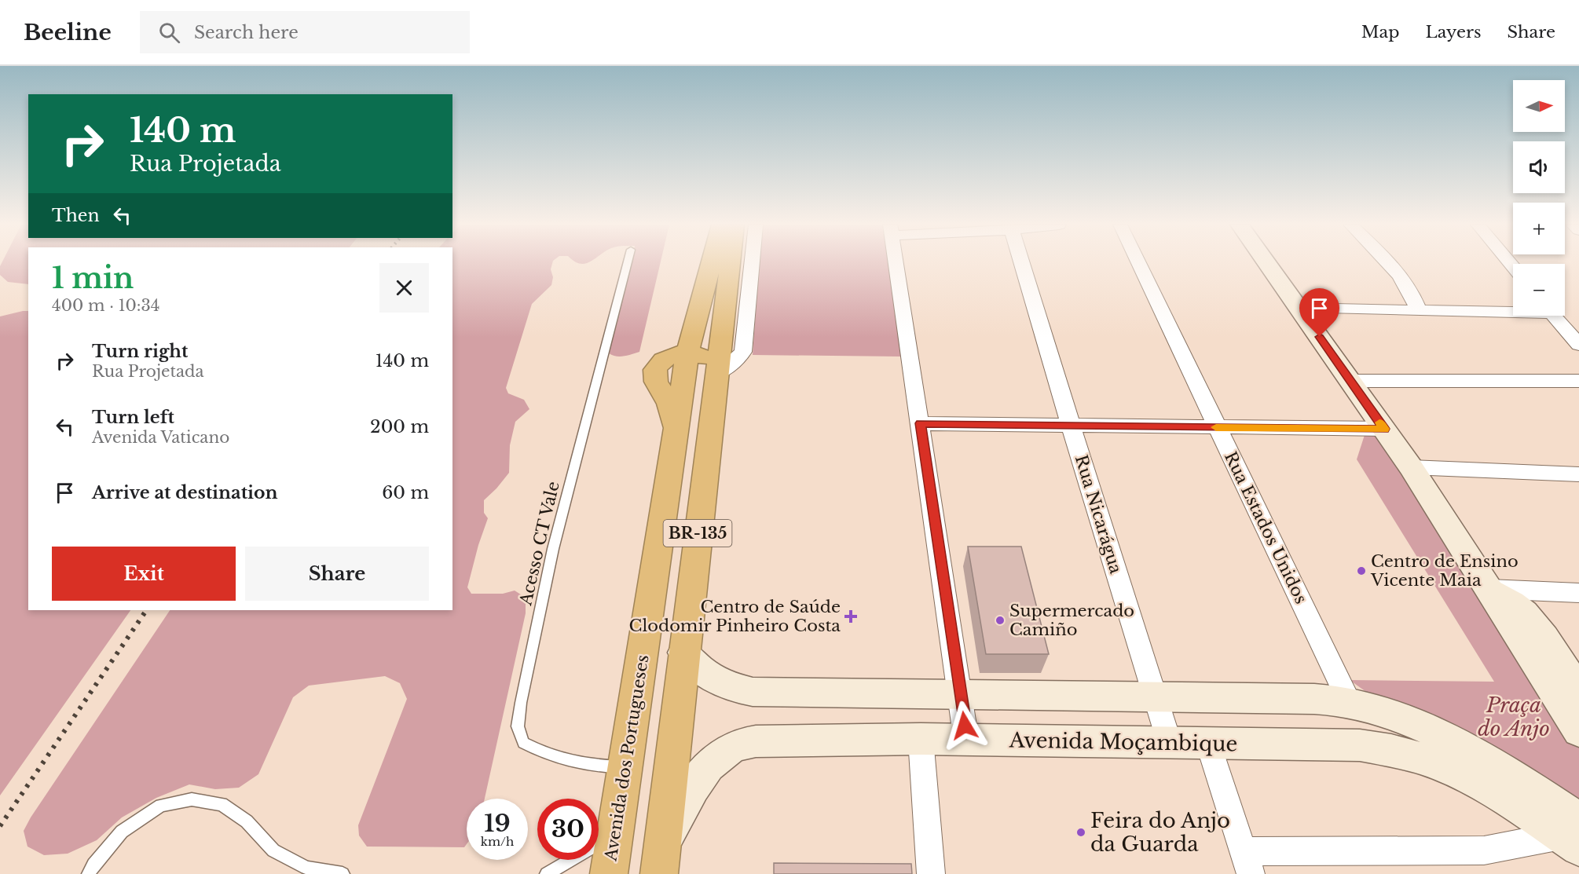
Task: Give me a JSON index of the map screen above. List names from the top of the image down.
{
  "streets": {
    "highway": ["BR-135", "Avenida dos Portugueses"],
    "main road": ["Avenida Moçambique"],
    "street": ["Rua Nicarágua", "Rua Estados Unidos"],
    "lane": ["Acesso CT Vale"]
  },
  "crossings": [
    ["Rua Nicarágua", "Avenida Moçambique"],
    ["BR-135", "Avenida Moçambique"],
    ["Acesso CT Vale", "Avenida dos Portugueses"]
  ],
  "parks": ["Praça do Anjo"],
  "places": {
    "other": ["Centro de Ensino Vicente Maia", "Supermercado Camiño", "Feira do Anjo da Guarda"],
    "health": ["Centro de Saúde Clodomir Pinheiro Costa"]
  },
  "north": "right",
  "page": {
    "header": "Beeline",
    "search": "Search here",
    "nav": ["Map", "Layers", "Share"],
    "map_buttons": ["+", "−"],
    "turn": ["140 m", "Rua Projetada"],
    "then": "Then",
    "heading": ["1 min", "400 m · 10:34"],
    "list": [
      {
        "name": "Turn right",
        "note": "Rua Projetada",
        "value": "140 m"
      },
      {
        "name": "Turn left",
        "note": "Avenida Vaticano",
        "value": "200 m"
      },
      {
        "name": "Arrive at destination",
        "value": "60 m"
      }
    ],
    "buttons": ["Exit", "Share"],
    "speed": "19 km/h",
    "limit": "30"
  }
}
